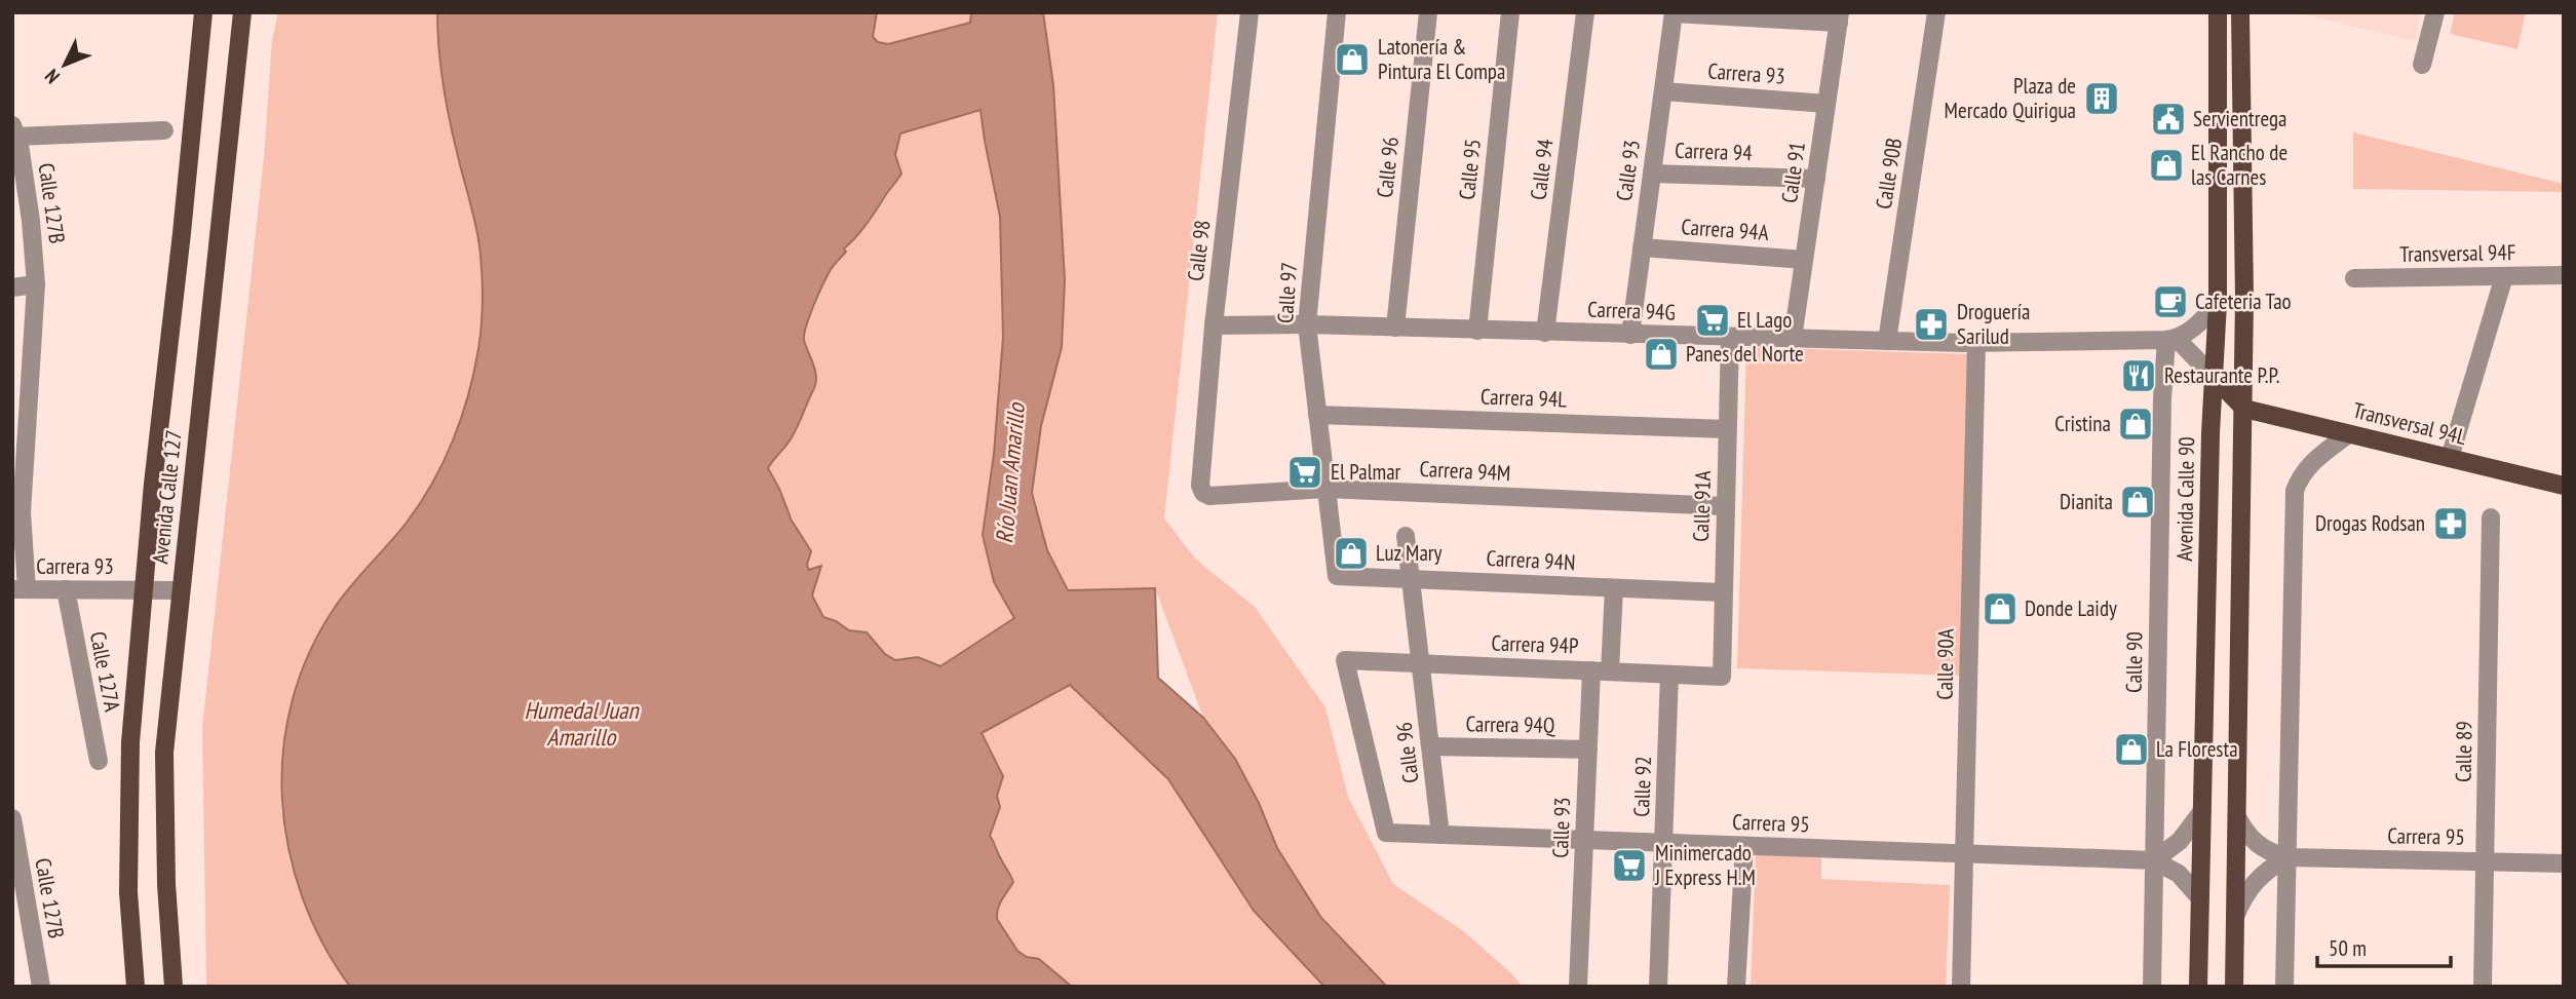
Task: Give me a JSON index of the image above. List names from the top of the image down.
{
  "streets": {
    "main road": ["Transversal 94L", "Avenida Calle 127", "Avenida Calle 90"],
    "street": [
      "Carrera 93",
      "Carrera 94",
      "Calle 96",
      "Calle 95",
      "Calle 94",
      "Calle 93",
      "Calle 91",
      "Calle 90B",
      "Calle 127B",
      "Carrera 94A",
      "Calle 98",
      "Transversal 94F",
      "Calle 97",
      "Carrera 94G",
      "Carrera 94L",
      "Carrera 94M",
      "Calle 91A",
      "Carrera 94N",
      "Carrera 94P",
      "Calle 90",
      "Calle 90A",
      "Calle 127A",
      "Carrera 94Q",
      "Calle 89",
      "Calle 92",
      "Carrera 95"
    ]
  },
  "crossings": [
    ["Carrera 93", "Calle 93"],
    ["Carrera 93", "Calle 91"],
    ["Carrera 93", "Calle 127B"],
    ["Carrera 93", "Avenida Calle 127"],
    ["Carrera 93", "Calle 127A"],
    ["Carrera 94", "Calle 93"],
    ["Carrera 94", "Calle 91"],
    ["Calle 96", "Carrera 94G"],
    ["Calle 96", "Carrera 94N"],
    ["Calle 96", "Carrera 94P"],
    ["Calle 96", "Carrera 94Q"],
    ["Calle 96", "Carrera 95"],
    ["Calle 95", "Carrera 94G"],
    ["Calle 94", "Carrera 94G"],
    ["Calle 93", "Carrera 94A"],
    ["Calle 93", "Carrera 94G"],
    ["Calle 93", "Carrera 94P"],
    ["Calle 93", "Carrera 94Q"],
    ["Calle 93", "Carrera 95"],
    ["Calle 91", "Carrera 94A"],
    ["Calle 91", "Carrera 94G"],
    ["Calle 90B", "Carrera 94G"],
    ["Calle 98", "Carrera 94G"],
    ["Calle 98", "Carrera 94M"],
    ["Calle 97", "Carrera 94G"],
    ["Calle 97", "Carrera 94L"],
    ["Calle 97", "Carrera 94M"],
    ["Calle 97", "Carrera 94N"],
    ["Carrera 94G", "Calle 91A"],
    ["Carrera 94G", "Calle 90"],
    ["Carrera 94G", "Calle 90A"],
    ["Carrera 94L", "Calle 91A"],
    ["Carrera 94M", "Calle 91A"],
    ["Calle 91A", "Carrera 94N"],
    ["Calle 91A", "Carrera 94P"],
    ["Carrera 94P", "Calle 92"],
    ["Carrera 94P", "Carrera 95"],
    ["Calle 90", "Carrera 95"],
    ["Calle 90A", "Carrera 95"],
    ["Calle 89", "Carrera 95"],
    ["Calle 92", "Carrera 95"]
  ],
  "water": ["Río Juan Amarillo", "Humedal Juan Amarillo"],
  "places": {
    "shop": [
      "Latonería & Pintura El Compa",
      "El Rancho de las Carnes",
      "Panes del Norte",
      "Cristina",
      "Dianita",
      "Luz Mary",
      "Donde Laidy",
      "La Floresta"
    ],
    "building": ["Plaza de Mercado Quirigua"],
    "public building": ["Servientrega"],
    "cafe": ["Cafeteria Tao"],
    "supermarket": ["El Lago", "El Palmar", "Minimercado J Express H.M"],
    "pharmacy": ["Droguería Sarilud", "Drogas Rodsan"],
    "restaurant": ["Restaurante P.P."]
  },
  "scale_bar": "50 m",
  "north": "bottom left"
}
